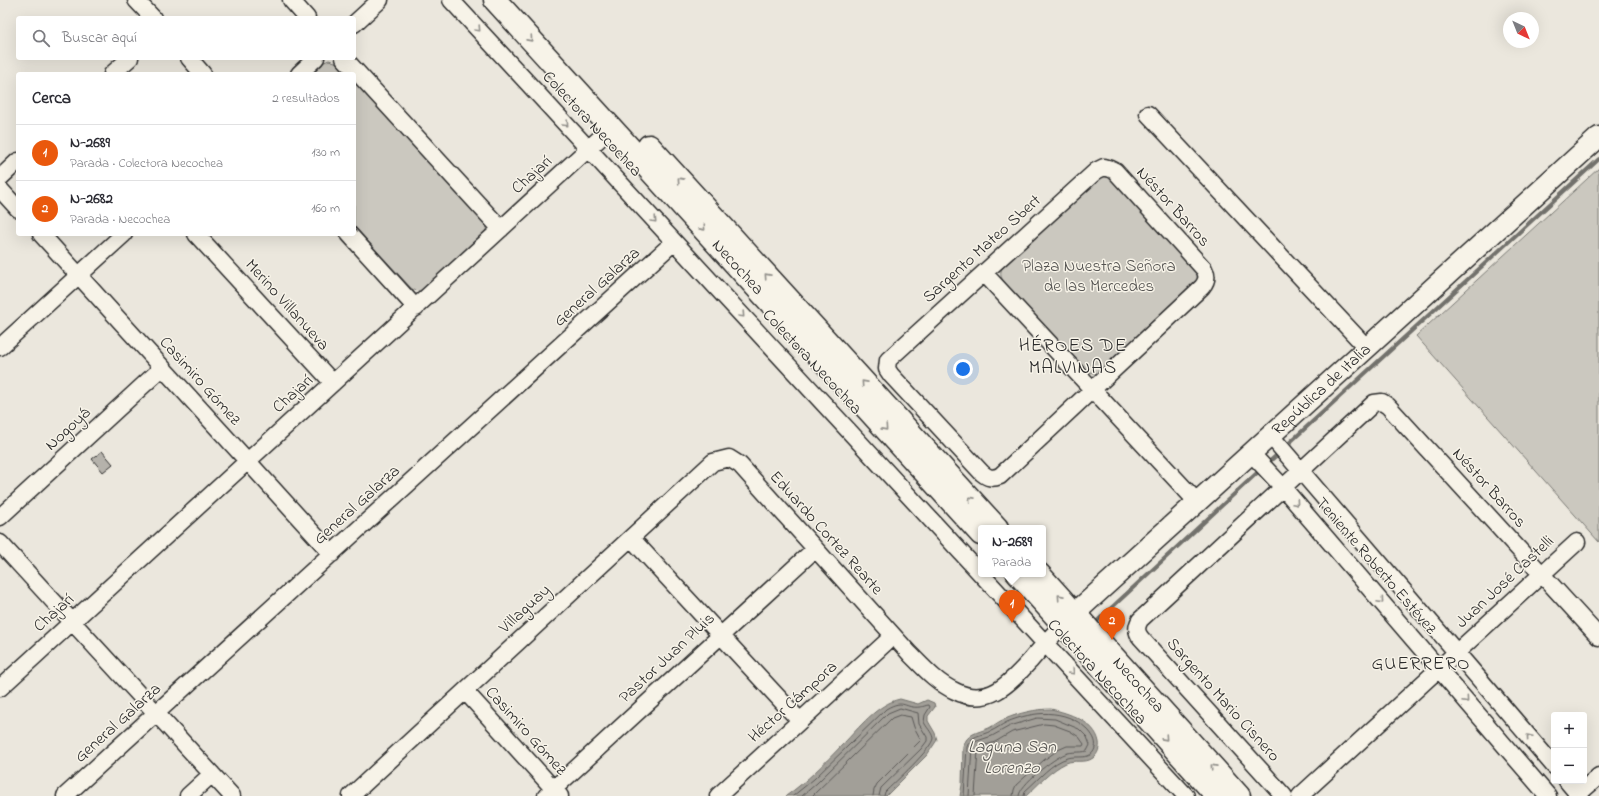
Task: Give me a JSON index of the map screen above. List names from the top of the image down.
{
  "streets": {
    "main road": ["Necochea"],
    "street": [
      "Colectora Necochea",
      "Chajarí",
      "Néstor Barros",
      "Sargento Mateo Sbert",
      "General Galarza",
      "Merino Villanueva",
      "Casimiro Gómez",
      "República de Italia",
      "Nogoyá",
      "Eduardo Cortez Rearte",
      "Teniente Roberto Estévez",
      "Juan José Castelli",
      "Villaguay",
      "Pastor Juan Pluis",
      "Sargento Mario Cisnero",
      "Héctor Cámpora"
    ]
  },
  "crossings": [
    ["Colectora Necochea", "Chajarí"],
    ["Colectora Necochea", "General Galarza"],
    ["Colectora Necochea", "República de Italia"],
    ["Colectora Necochea", "Eduardo Cortez Rearte"],
    ["Chajarí", "Necochea"],
    ["Chajarí", "Merino Villanueva"],
    ["Chajarí", "Casimiro Gómez"],
    ["Néstor Barros", "Sargento Mateo Sbert"],
    ["Néstor Barros", "Teniente Roberto Estévez"],
    ["Néstor Barros", "Juan José Castelli"],
    ["Necochea", "República de Italia"],
    ["General Galarza", "Casimiro Gómez"],
    ["Casimiro Gómez", "Nogoyá"],
    ["Casimiro Gómez", "Villaguay"],
    ["Casimiro Gómez", "Pastor Juan Pluis"],
    ["República de Italia", "Eduardo Cortez Rearte"],
    ["República de Italia", "Teniente Roberto Estévez"],
    ["Eduardo Cortez Rearte", "Villaguay"],
    ["Eduardo Cortez Rearte", "Pastor Juan Pluis"],
    ["Eduardo Cortez Rearte", "Héctor Cámpora"],
    ["Teniente Roberto Estévez", "Juan José Castelli"],
    ["Teniente Roberto Estévez", "Sargento Mario Cisnero"]
  ],
  "one_way": ["Colectora Necochea"],
  "districts": ["HÉROES DE MALVINAS", "GUERRERO"],
  "water": ["Laguna San Lorenzo"],
  "parks": ["Plaza Nuestra Señora de las Mercedes"],
  "north": "bottom right",
  "page": {
    "search": "Buscar aquí",
    "heading": ["Cerca", "2 resultados"],
    "list": [
      {
        "mark": "1",
        "name": "N-2689",
        "note": "Parada · Colectora Necochea",
        "value": "130 m"
      },
      {
        "mark": "2",
        "name": "N-2682",
        "note": "Parada · Necochea",
        "value": "160 m"
      }
    ],
    "popup": ["N-2689", "Parada"],
    "pins": ["1", "2"],
    "map_buttons": ["+", "−"]
  }
}
